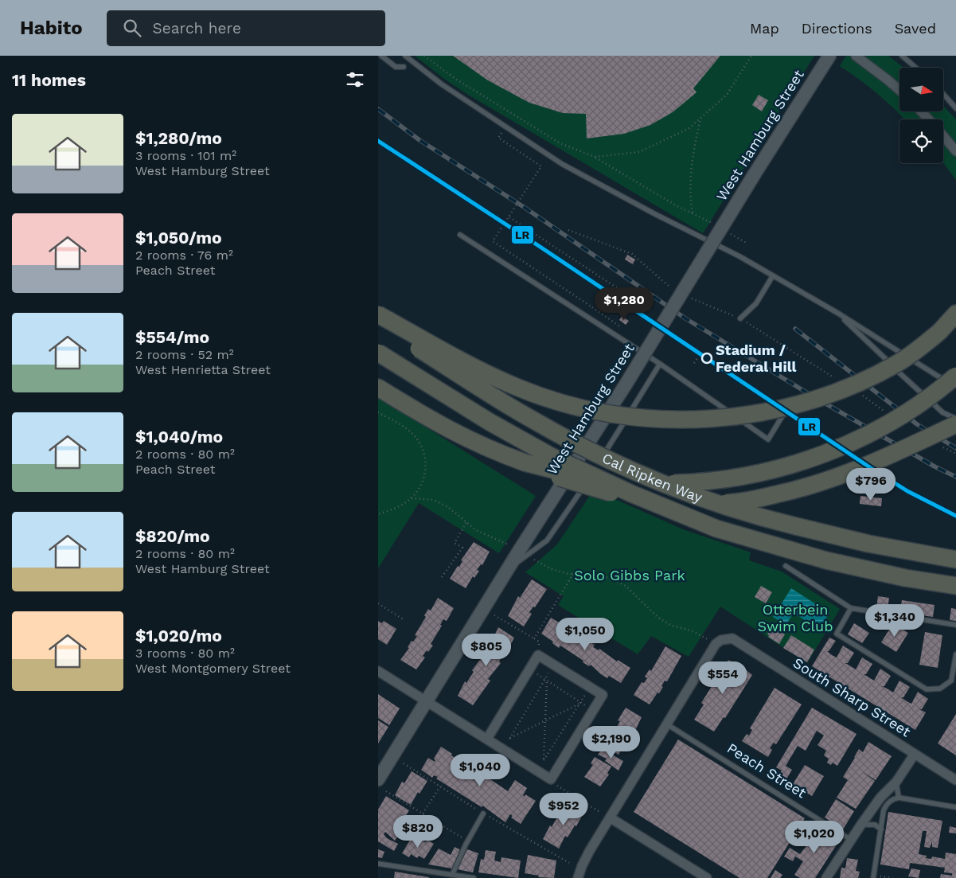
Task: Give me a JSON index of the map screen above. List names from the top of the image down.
{
  "streets": {
    "highway": ["Cal Ripken Way"],
    "street": ["West Hamburg Street", "South Sharp Street"],
    "lane": ["Peach Street"]
  },
  "parks": ["Solo Gibbs Park", "Otterbein Swim Club"],
  "places": ["Stadium / Federal Hill"],
  "lines": ["transit line LR"],
  "north": "right",
  "page": {
    "header": "Habito",
    "search": "Search here",
    "nav": ["Map", "Directions", "Saved"],
    "heading": "11 homes",
    "list": [
      {
        "name": "$1,280/mo",
        "note": "3 rooms · 101 m² · West Hamburg Street"
      },
      {
        "name": "$1,050/mo",
        "note": "2 rooms · 76 m² · Peach Street"
      },
      {
        "name": "$554/mo",
        "note": "2 rooms · 52 m² · West Henrietta Street"
      },
      {
        "name": "$1,040/mo",
        "note": "2 rooms · 80 m² · Peach Street"
      },
      {
        "name": "$820/mo",
        "note": "2 rooms · 80 m² · West Hamburg Street"
      },
      {
        "name": "$1,020/mo",
        "note": "3 rooms · 80 m² · West Montgomery Street"
      }
    ],
    "price": [
      "$1,280",
      "$796",
      "$1,340",
      "$1,050",
      "$805",
      "$554",
      "$2,190",
      "$1,040",
      "$952",
      "$820",
      "$1,020"
    ]
  }
}
